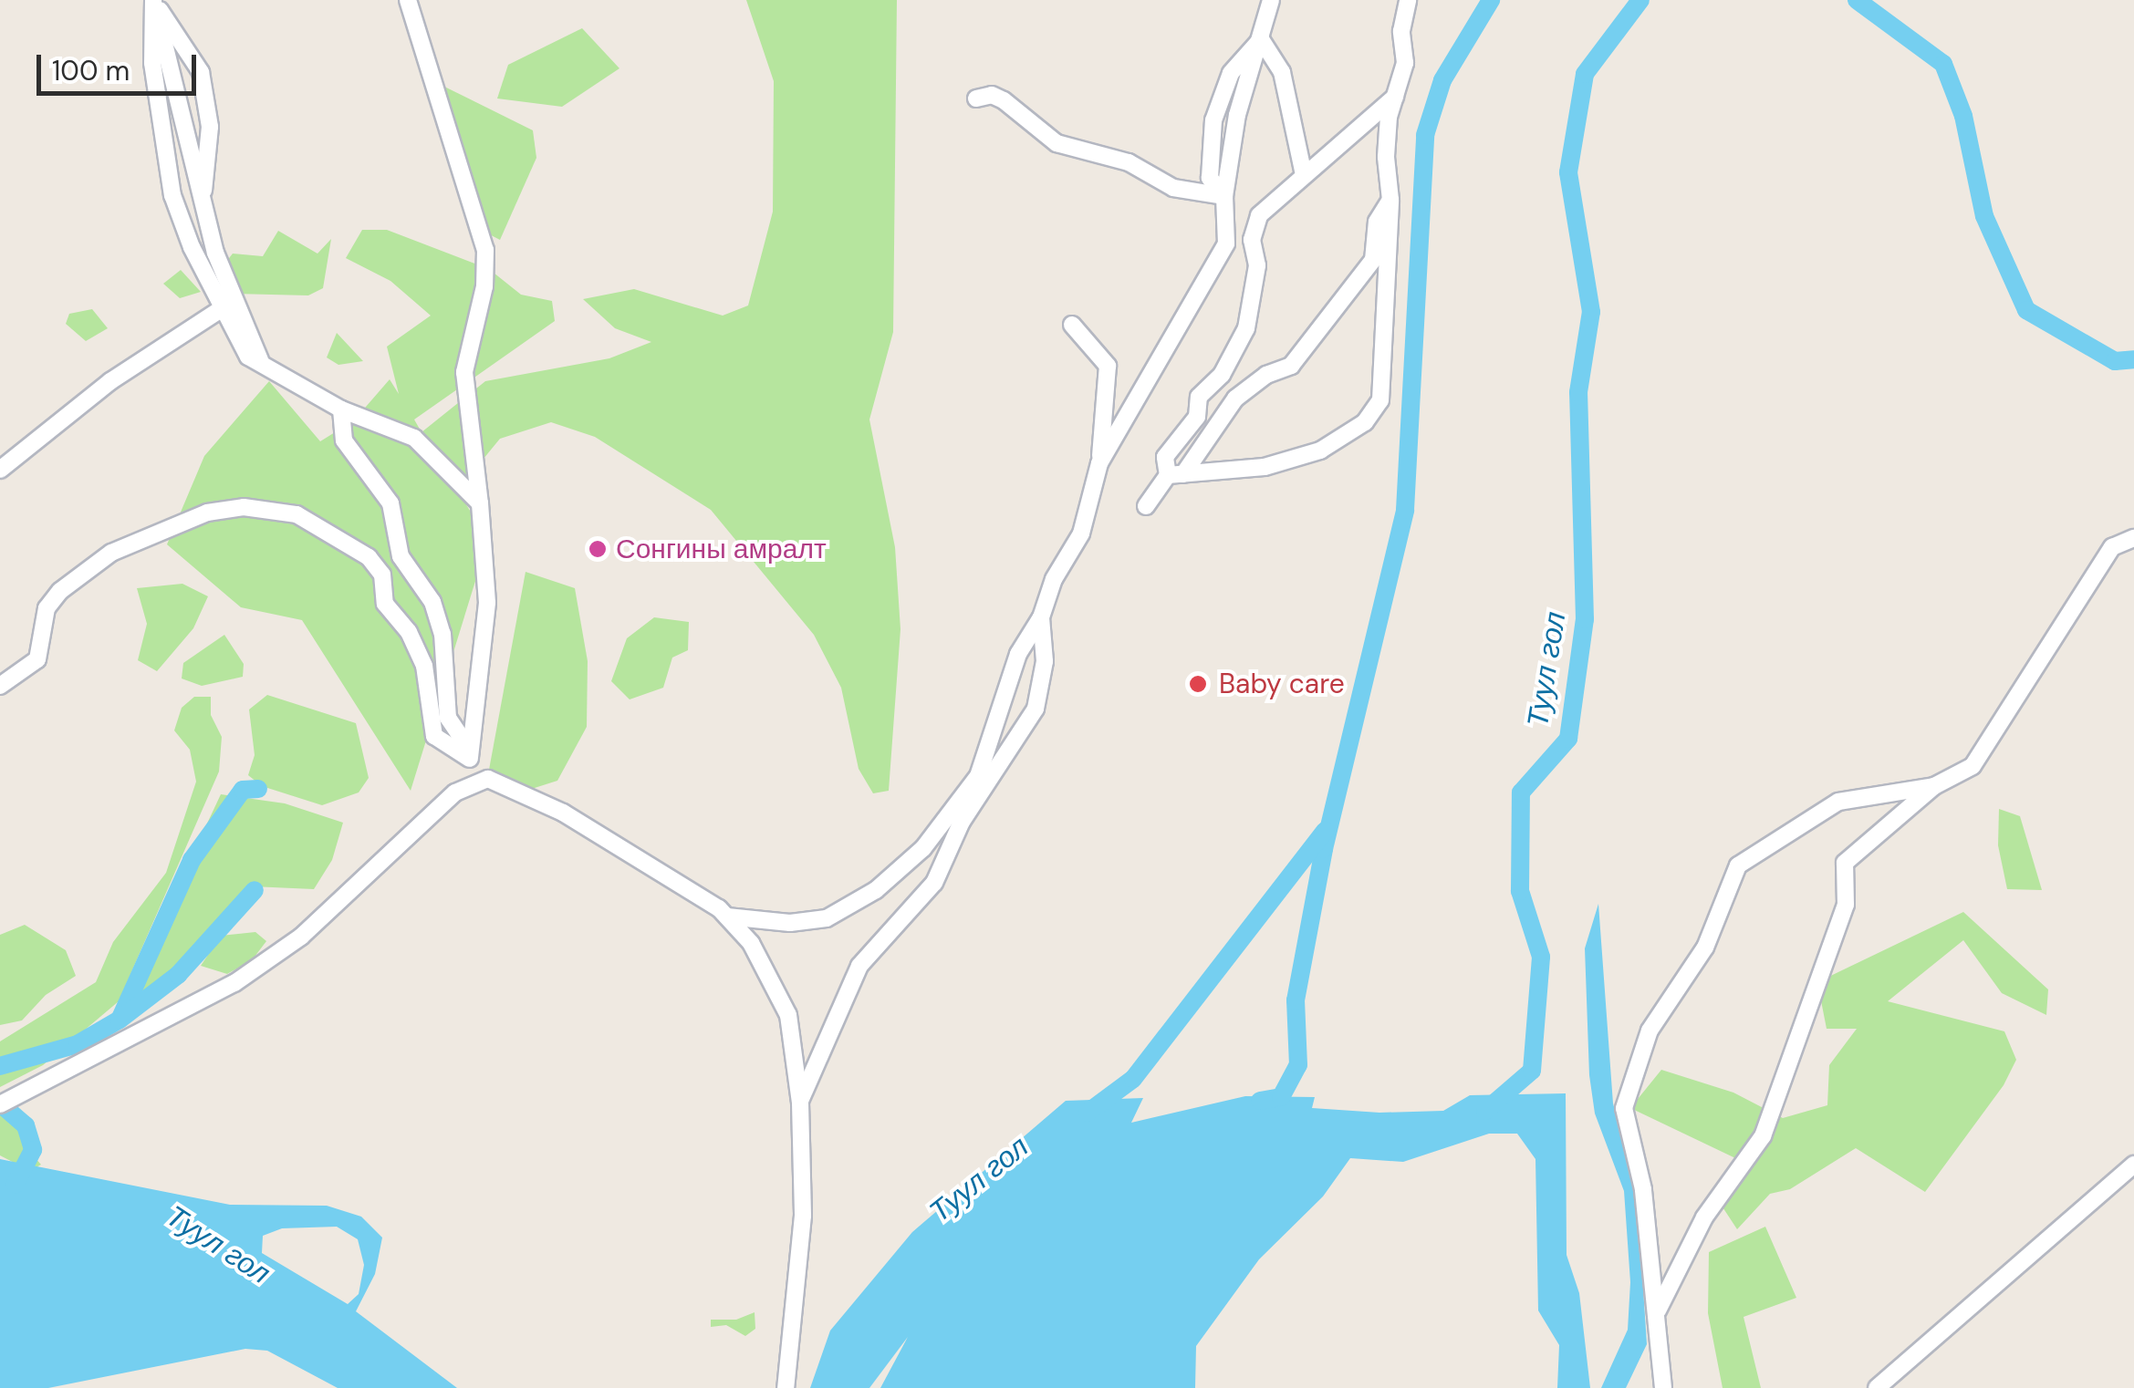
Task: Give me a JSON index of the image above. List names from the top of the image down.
{
  "water": ["Туул гол"],
  "places": ["Сонгины амралт", "Baby care"],
  "scale_bar": "100 m"
}
